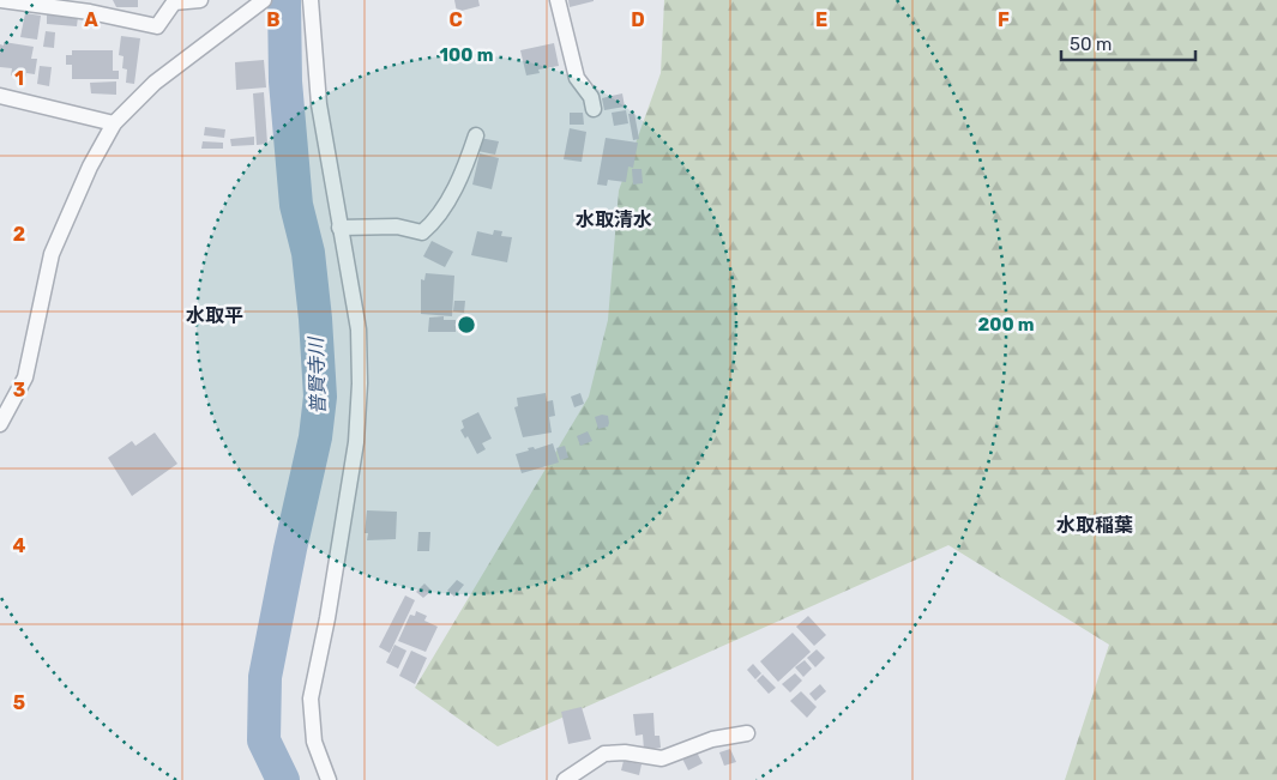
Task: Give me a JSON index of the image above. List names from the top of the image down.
{
  "districts": ["水取清水", "水取平", "水取稲葉"],
  "water": ["普賢寺川"],
  "scale_bar": "50 m",
  "grid": {
    "columns": [
      "A",
      "B",
      "C",
      "D",
      "E",
      "F"
    ],
    "rows": [
      "1",
      "2",
      "3",
      "4",
      "5"
    ]
  },
  "rings": ["100 m", "200 m"]
}
